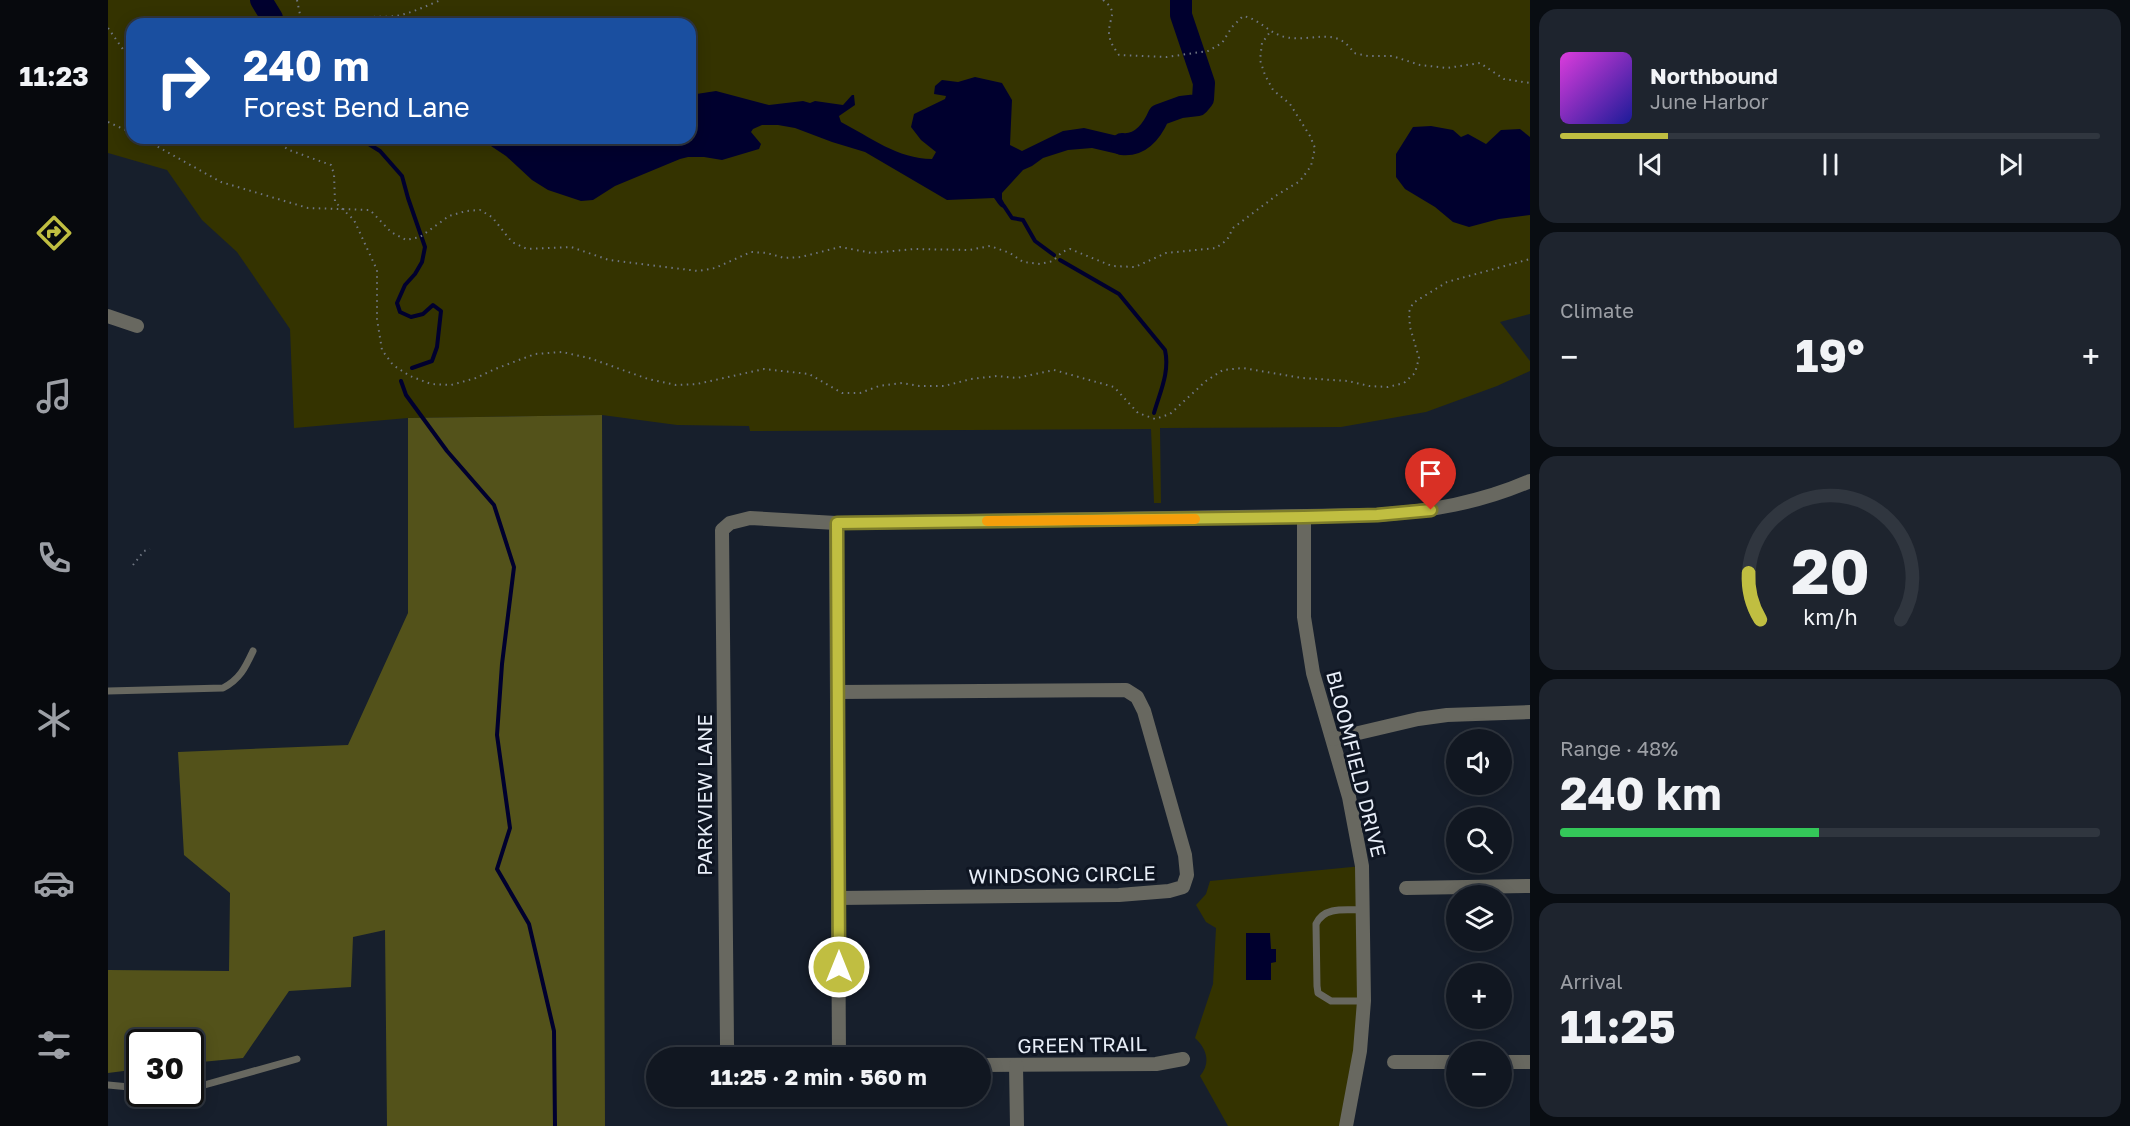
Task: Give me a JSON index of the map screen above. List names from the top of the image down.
{
  "streets": {
    "street": [
      "BLOOMFIELD DRIVE",
      "PARKVIEW LANE",
      "WINDSONG CIRCLE",
      "GREEN TRAIL"
    ]
  },
  "page": {
    "tabs": "11:23",
    "turn": ["240 m", "Forest Bend Lane"],
    "song": ["Northbound", "June Harbor"],
    "tile": [
      "Climate",
      ["Range · 48%", "240 km"],
      ["Arrival", "11:25"]
    ],
    "heat": ["−", "19°", "+"],
    "map_buttons": ["+", "−"],
    "limit": "30",
    "trip": "11:25 · 2 min · 560 m",
    "gauge": ["20", "km/h"]
  }
}
